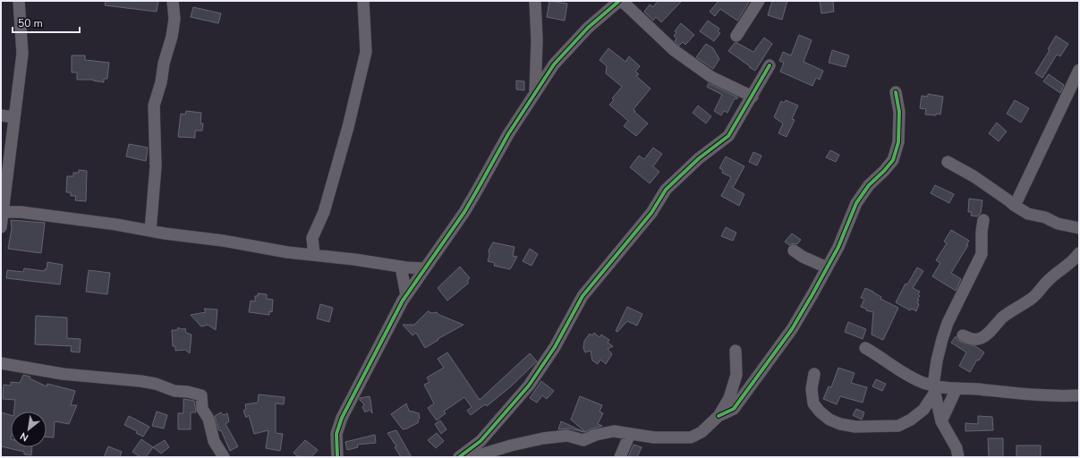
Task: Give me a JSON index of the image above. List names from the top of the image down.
{
  "scale_bar": "50 m",
  "north": "bottom left"
}
